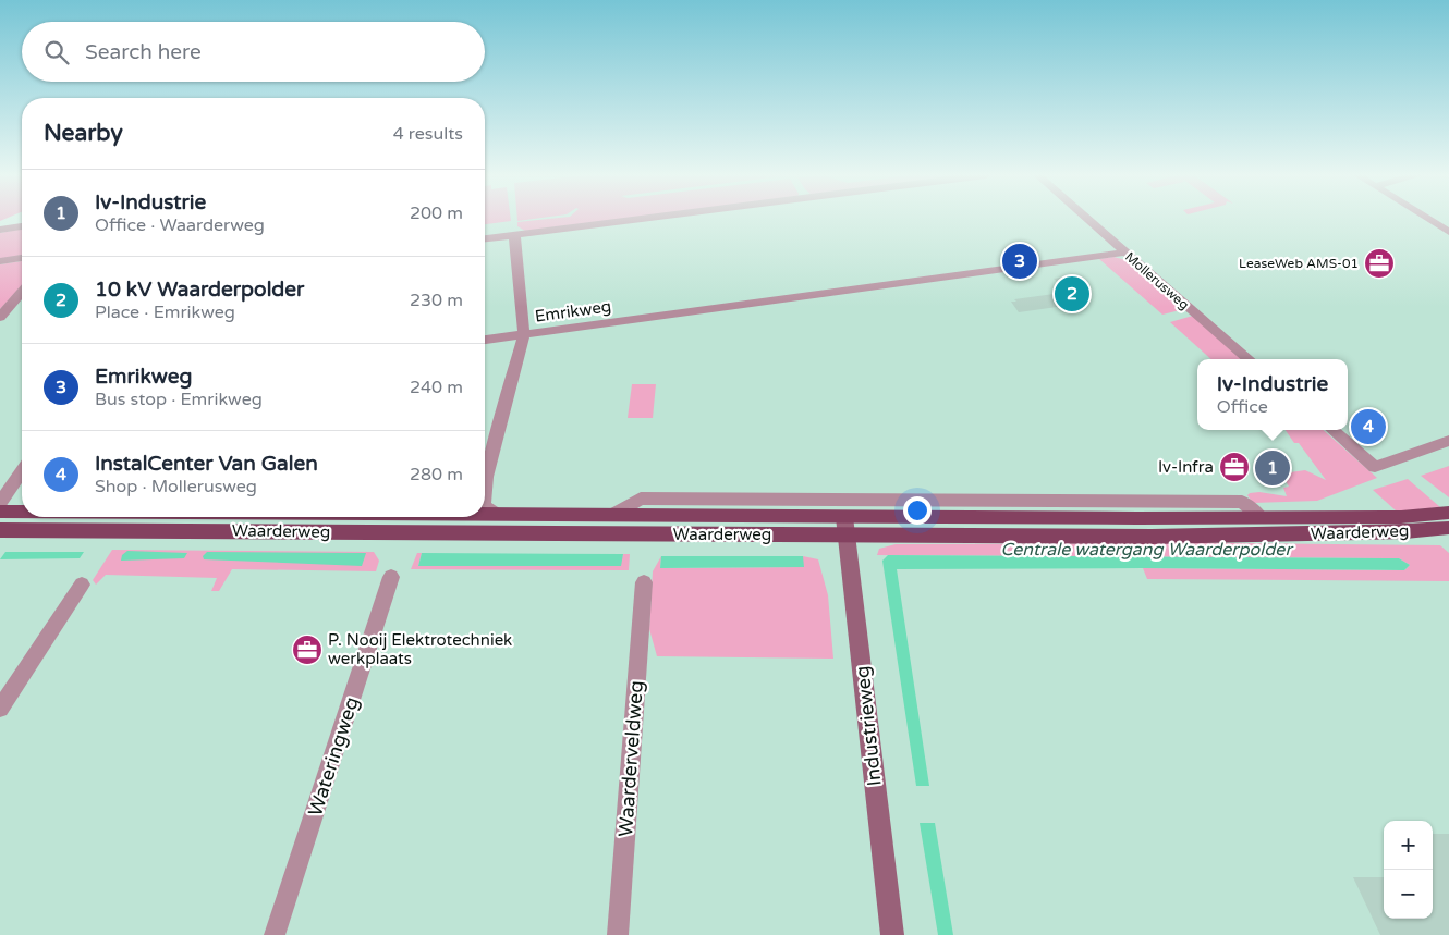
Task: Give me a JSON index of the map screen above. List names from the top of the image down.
{
  "streets": {
    "main road": ["Waarderweg"],
    "street": [
      "Mollerusweg",
      "Emrikweg",
      "Industrieweg",
      "Wateringweg",
      "Waarderveldweg"
    ]
  },
  "crossings": [
    ["Mollerusweg", "Emrikweg"],
    ["Waarderweg", "Industrieweg"]
  ],
  "water": ["Centrale watergang Waarderpolder"],
  "places": {
    "office": ["LeaseWeb AMS-01", "Iv-Infra", "P. Nooij Elektrotechniek werkplaats"]
  },
  "page": {
    "search": "Search here",
    "heading": ["Nearby", "4 results"],
    "list": [
      {
        "mark": "1",
        "name": "Iv-Industrie",
        "note": "Office · Waarderweg",
        "value": "200 m"
      },
      {
        "mark": "2",
        "name": "10 kV Waarderpolder",
        "note": "Place · Emrikweg",
        "value": "230 m"
      },
      {
        "mark": "3",
        "name": "Emrikweg",
        "note": "Bus stop · Emrikweg",
        "value": "240 m"
      },
      {
        "mark": "4",
        "name": "InstalCenter Van Galen",
        "note": "Shop · Mollerusweg",
        "value": "280 m"
      }
    ],
    "pins": [
      "3",
      "2",
      "4",
      "1"
    ],
    "popup": ["Iv-Industrie", "Office"],
    "map_buttons": ["+", "−"]
  }
}
